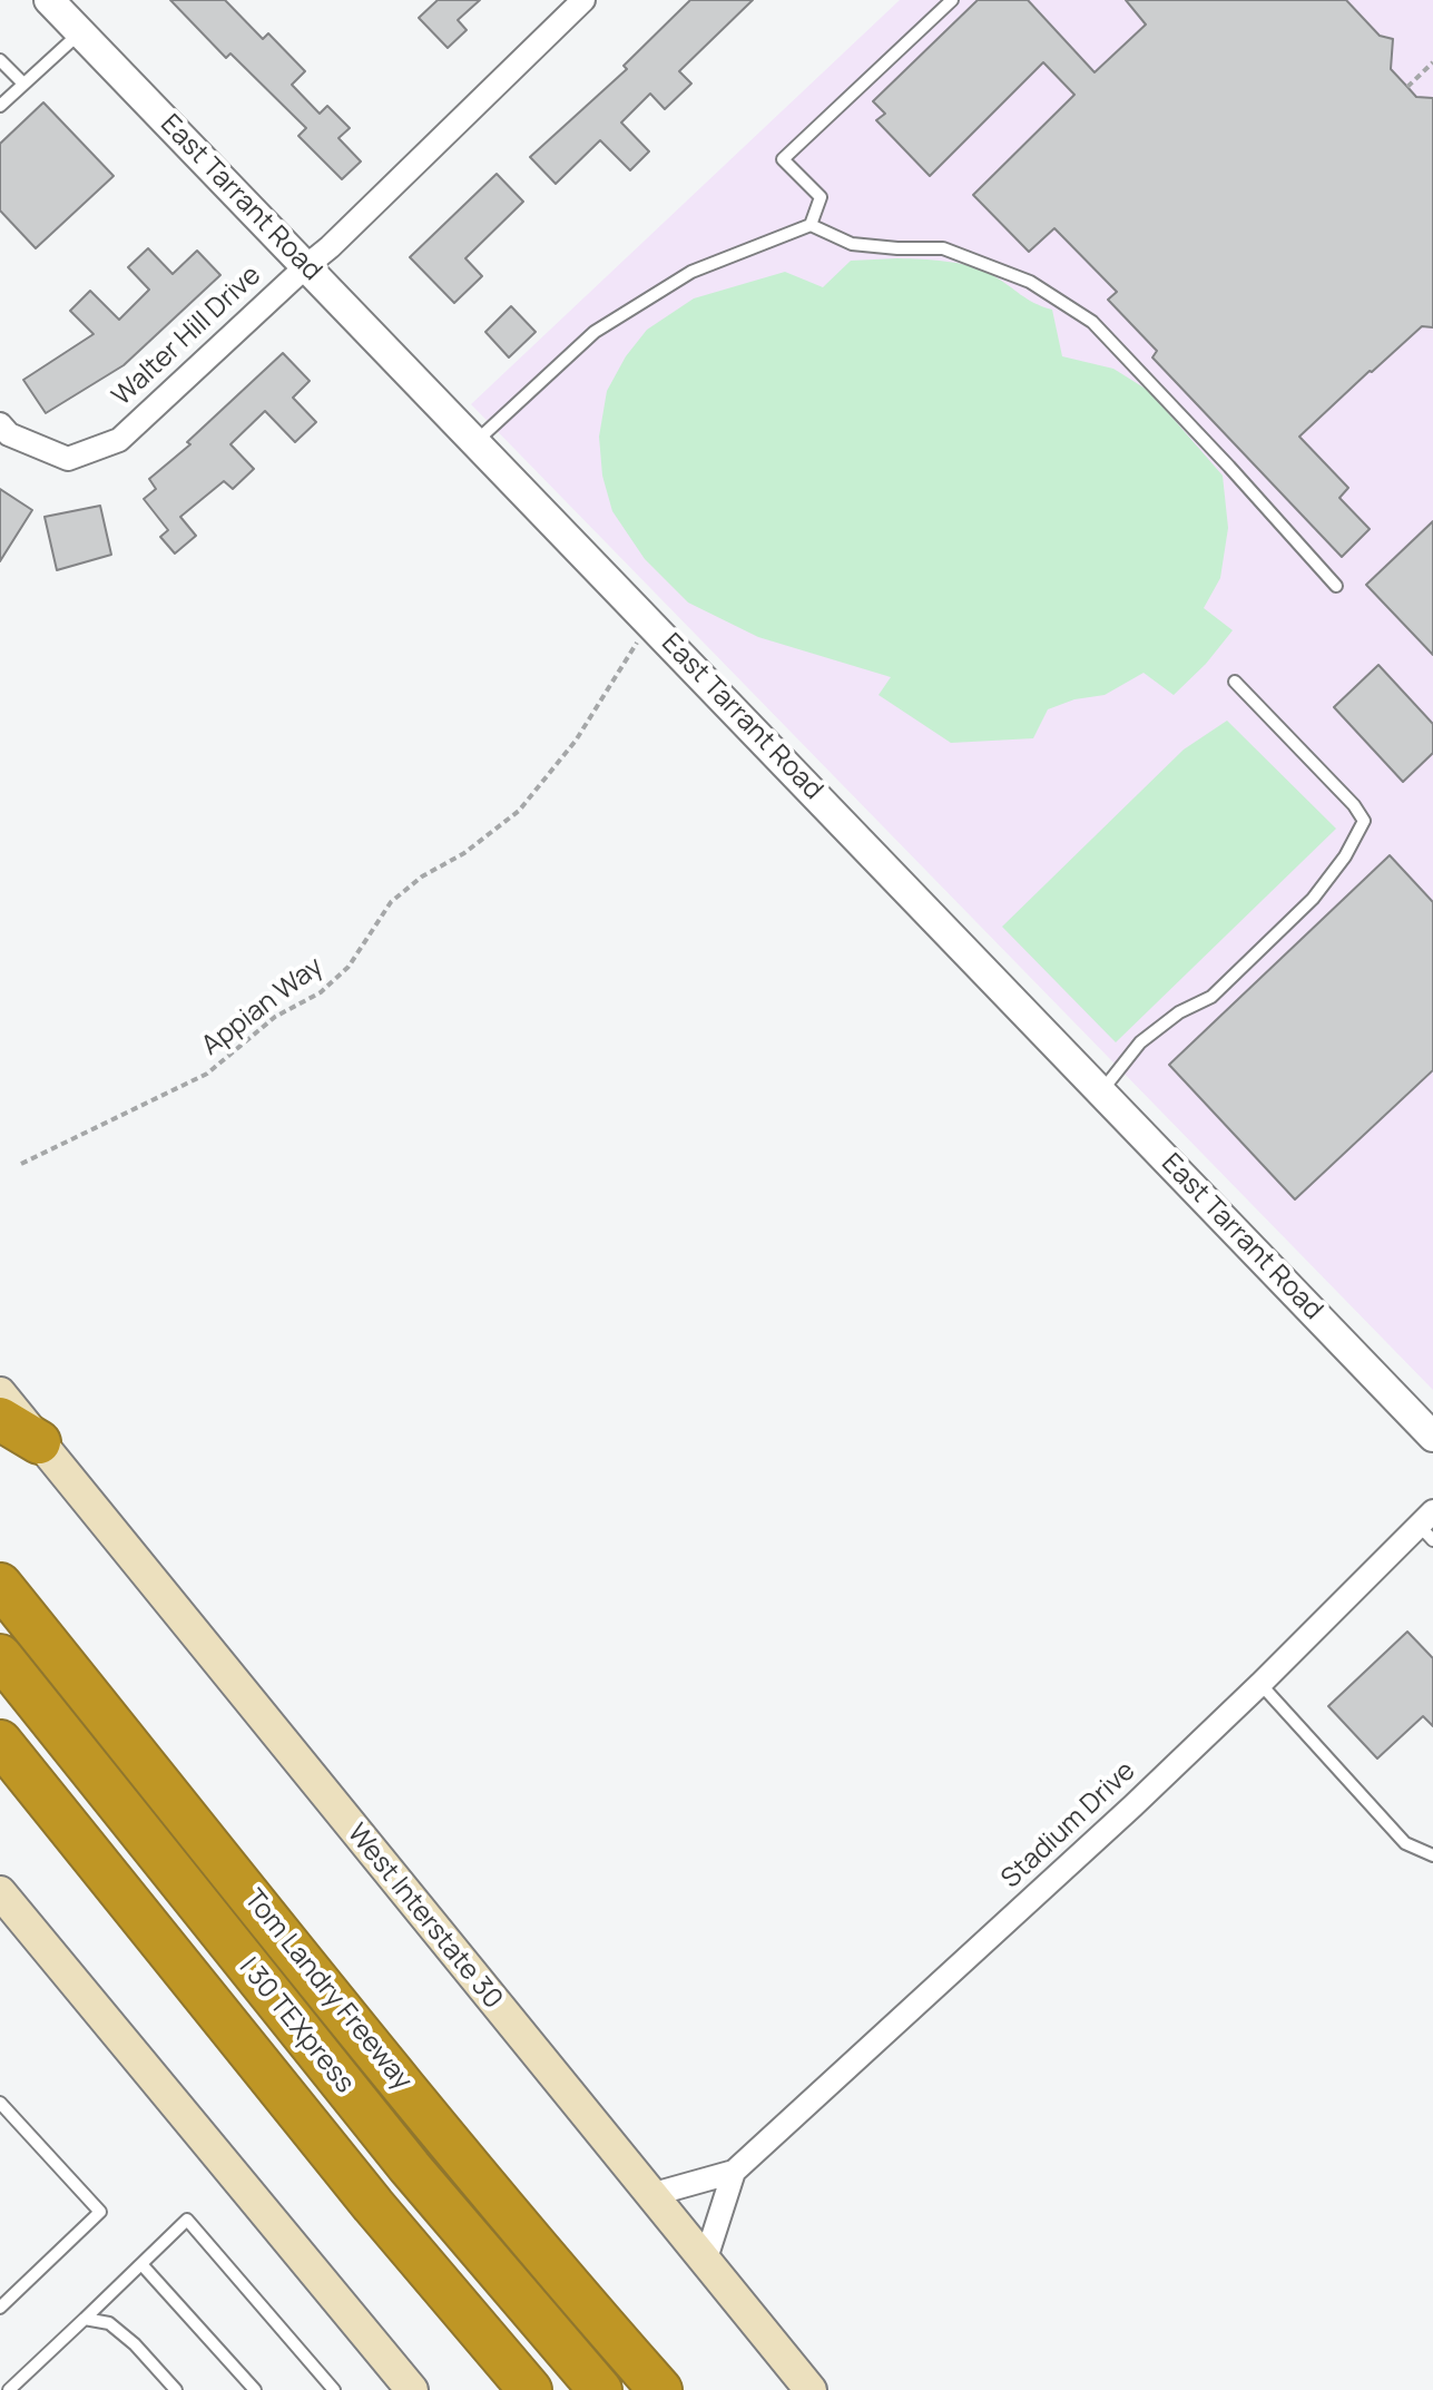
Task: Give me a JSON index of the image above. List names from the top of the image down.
{
  "streets": {
    "highway": ["Tom Landry Freeway", "I 30 TEXpress"],
    "main road": ["West Interstate 30"],
    "street": ["East Tarrant Road", "Walter Hill Drive", "Stadium Drive"],
    "path": ["Appian Way"]
  },
  "crossings": [
    ["East Tarrant Road", "Walter Hill Drive"],
    ["East Tarrant Road", "Appian Way"],
    ["Stadium Drive", "West Interstate 30"]
  ]
}
